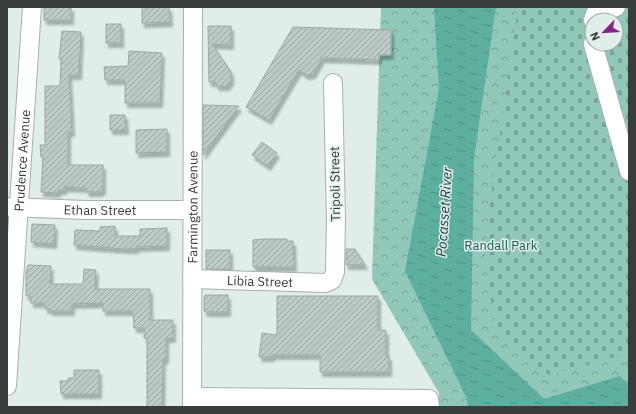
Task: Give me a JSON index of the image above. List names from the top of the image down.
{
  "streets": {
    "street": [
      "Prudence Avenue",
      "Tripoli Street",
      "Farmington Avenue",
      "Ethan Street",
      "Libia Street"
    ]
  },
  "crossings": [
    ["Prudence Avenue", "Ethan Street"],
    ["Tripoli Street", "Libia Street"],
    ["Farmington Avenue", "Ethan Street"],
    ["Farmington Avenue", "Libia Street"]
  ],
  "water": ["Pocasset River"],
  "parks": ["Randall Park"],
  "north": "bottom left"
}
